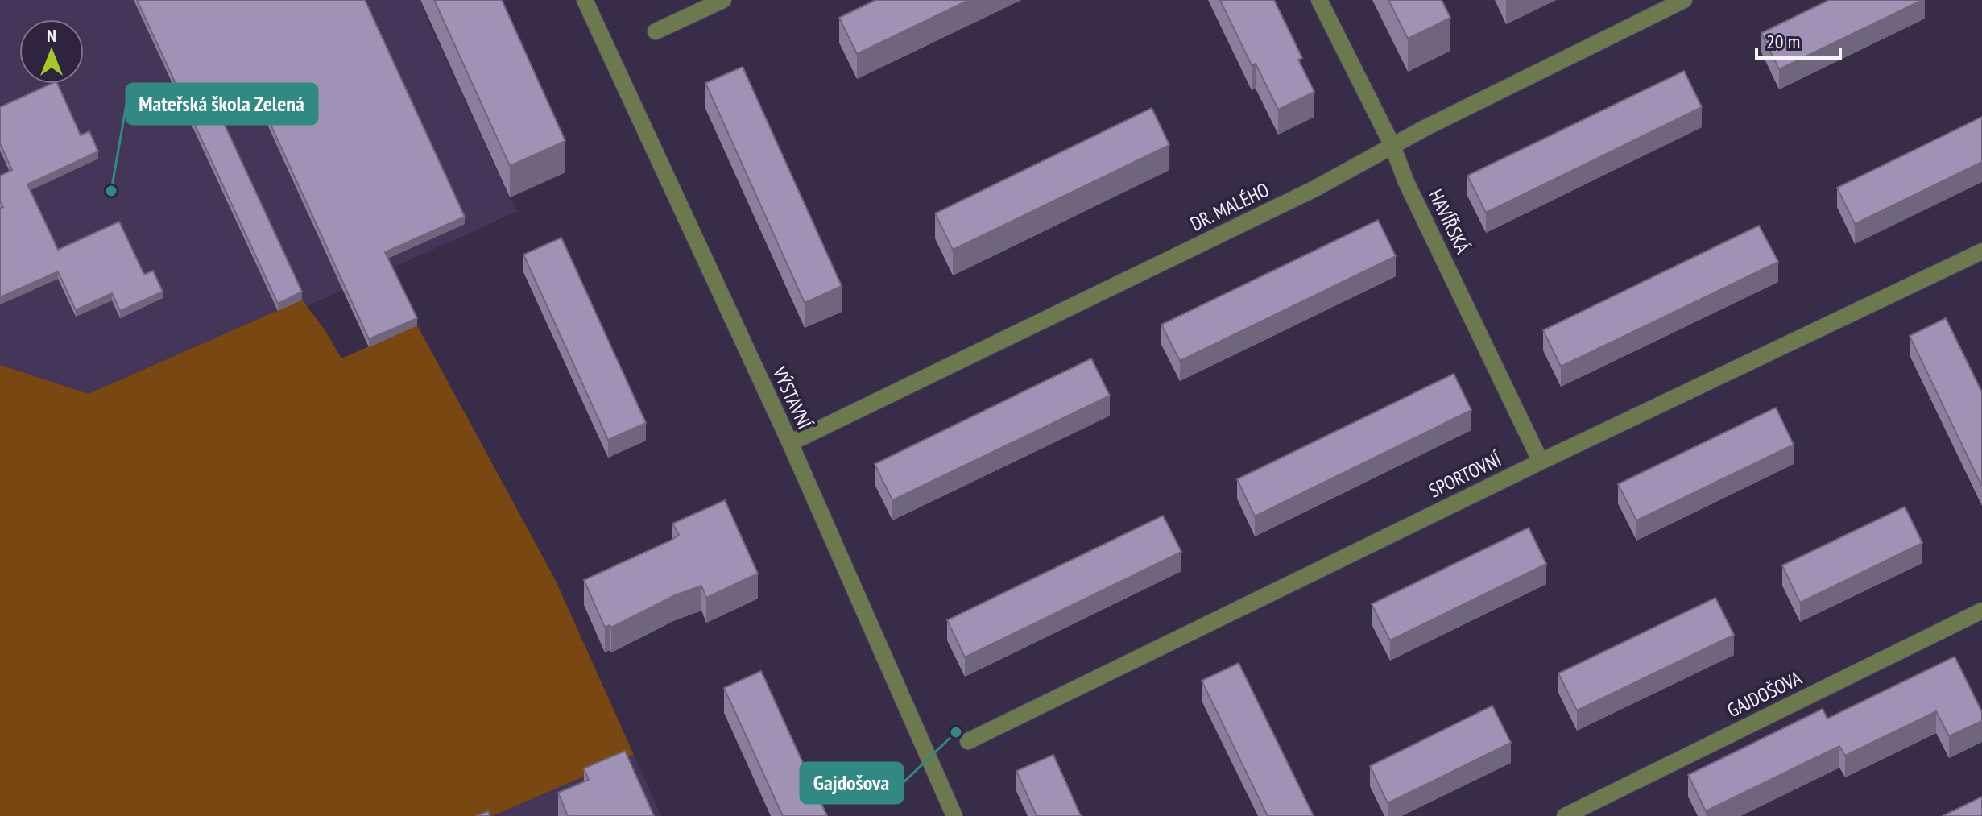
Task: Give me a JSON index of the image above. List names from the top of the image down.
{
  "streets": {
    "street": [
      "DR. MALÉHO",
      "HAVÍŘSKÁ",
      "VÝSTAVNÍ",
      "SPORTOVNÍ",
      "GAJDOŠOVA"
    ]
  },
  "crossings": [
    ["DR. MALÉHO", "HAVÍŘSKÁ"],
    ["DR. MALÉHO", "VÝSTAVNÍ"],
    ["HAVÍŘSKÁ", "SPORTOVNÍ"]
  ],
  "places": ["Mateřská škola Zelená", "Gajdošova"],
  "scale_bar": "20 m",
  "north": "top"
}
